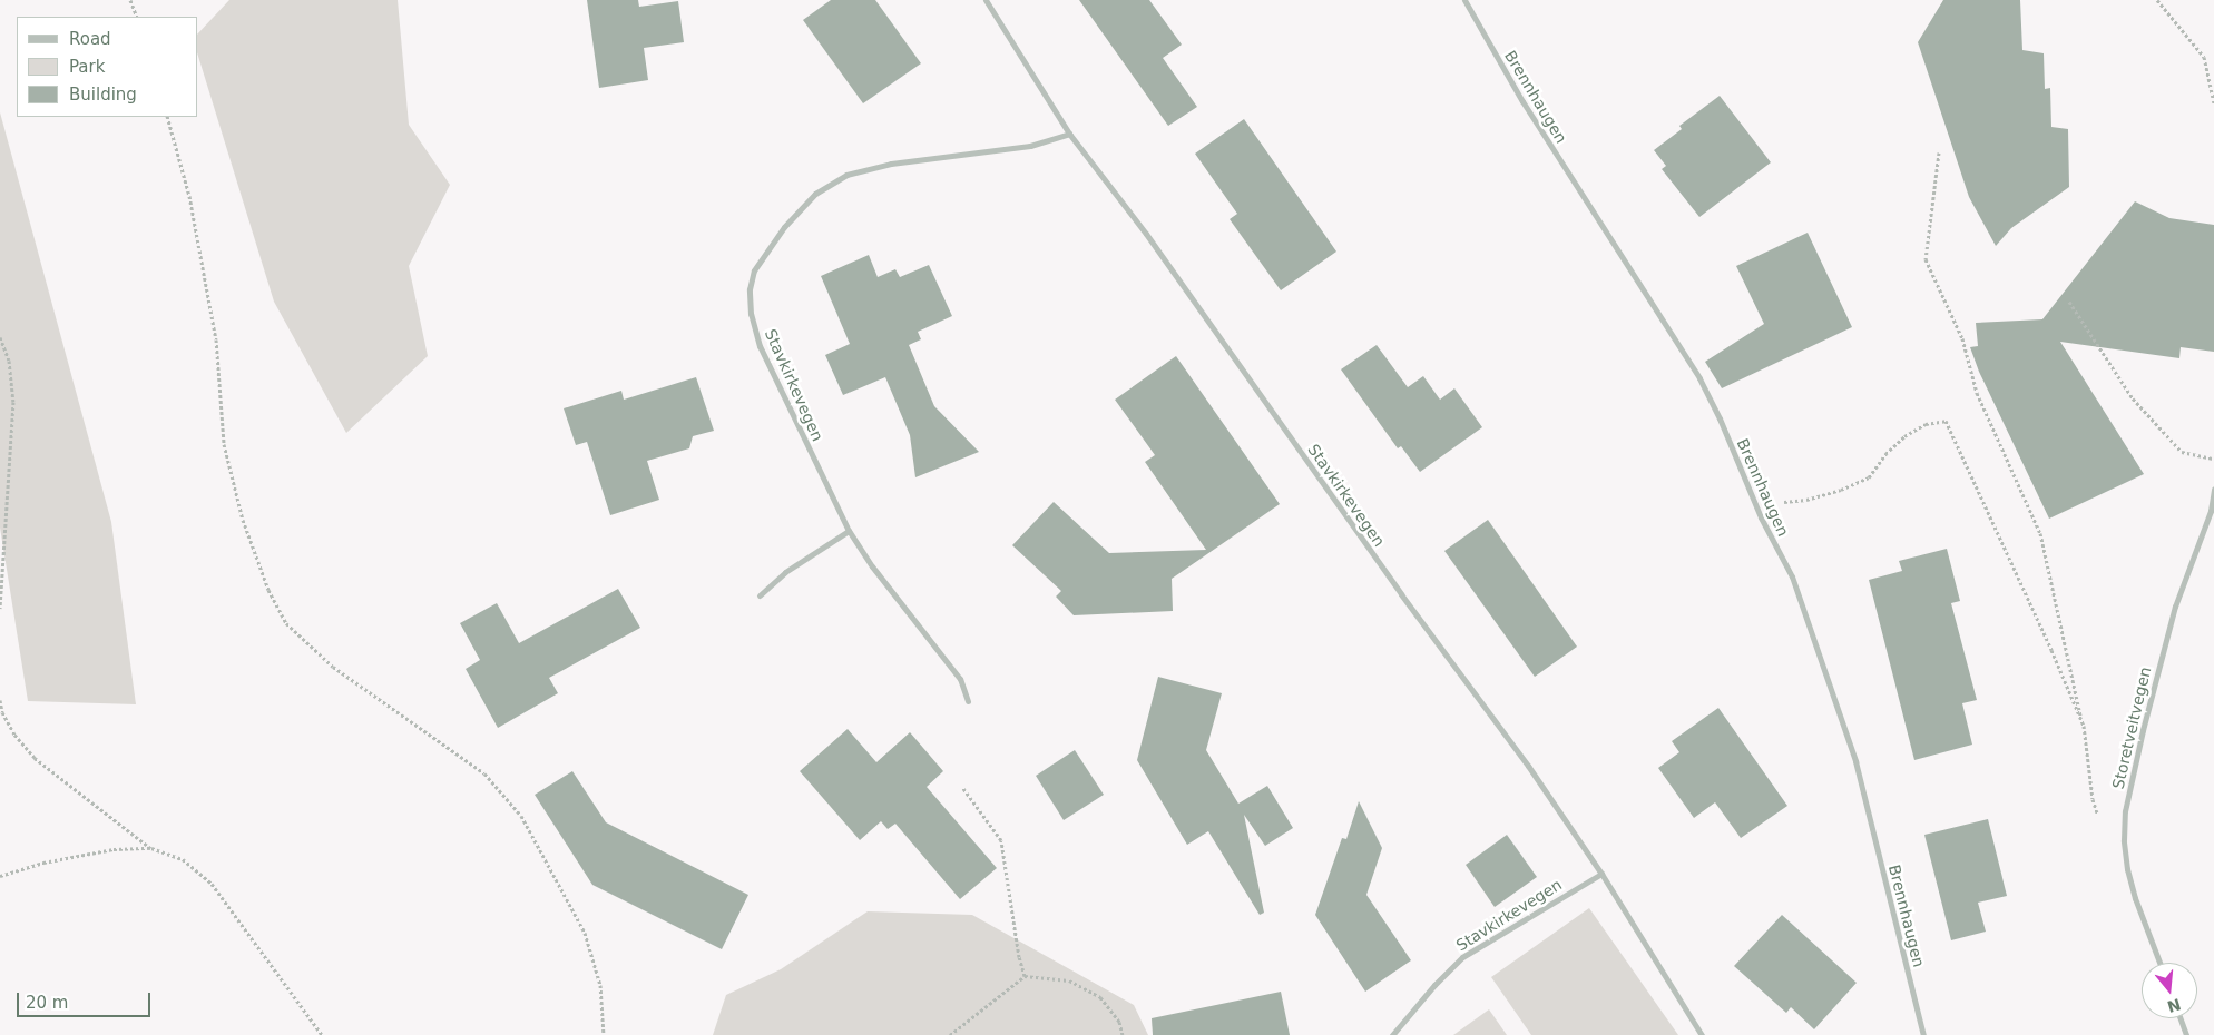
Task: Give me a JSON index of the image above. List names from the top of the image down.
{
  "streets": {
    "street": ["Brennhaugen", "Stavkirkevegen", "Storetveitvegen"]
  },
  "legend": ["Road", "Park", "Building"],
  "scale_bar": "20 m",
  "north": "bottom"
}
